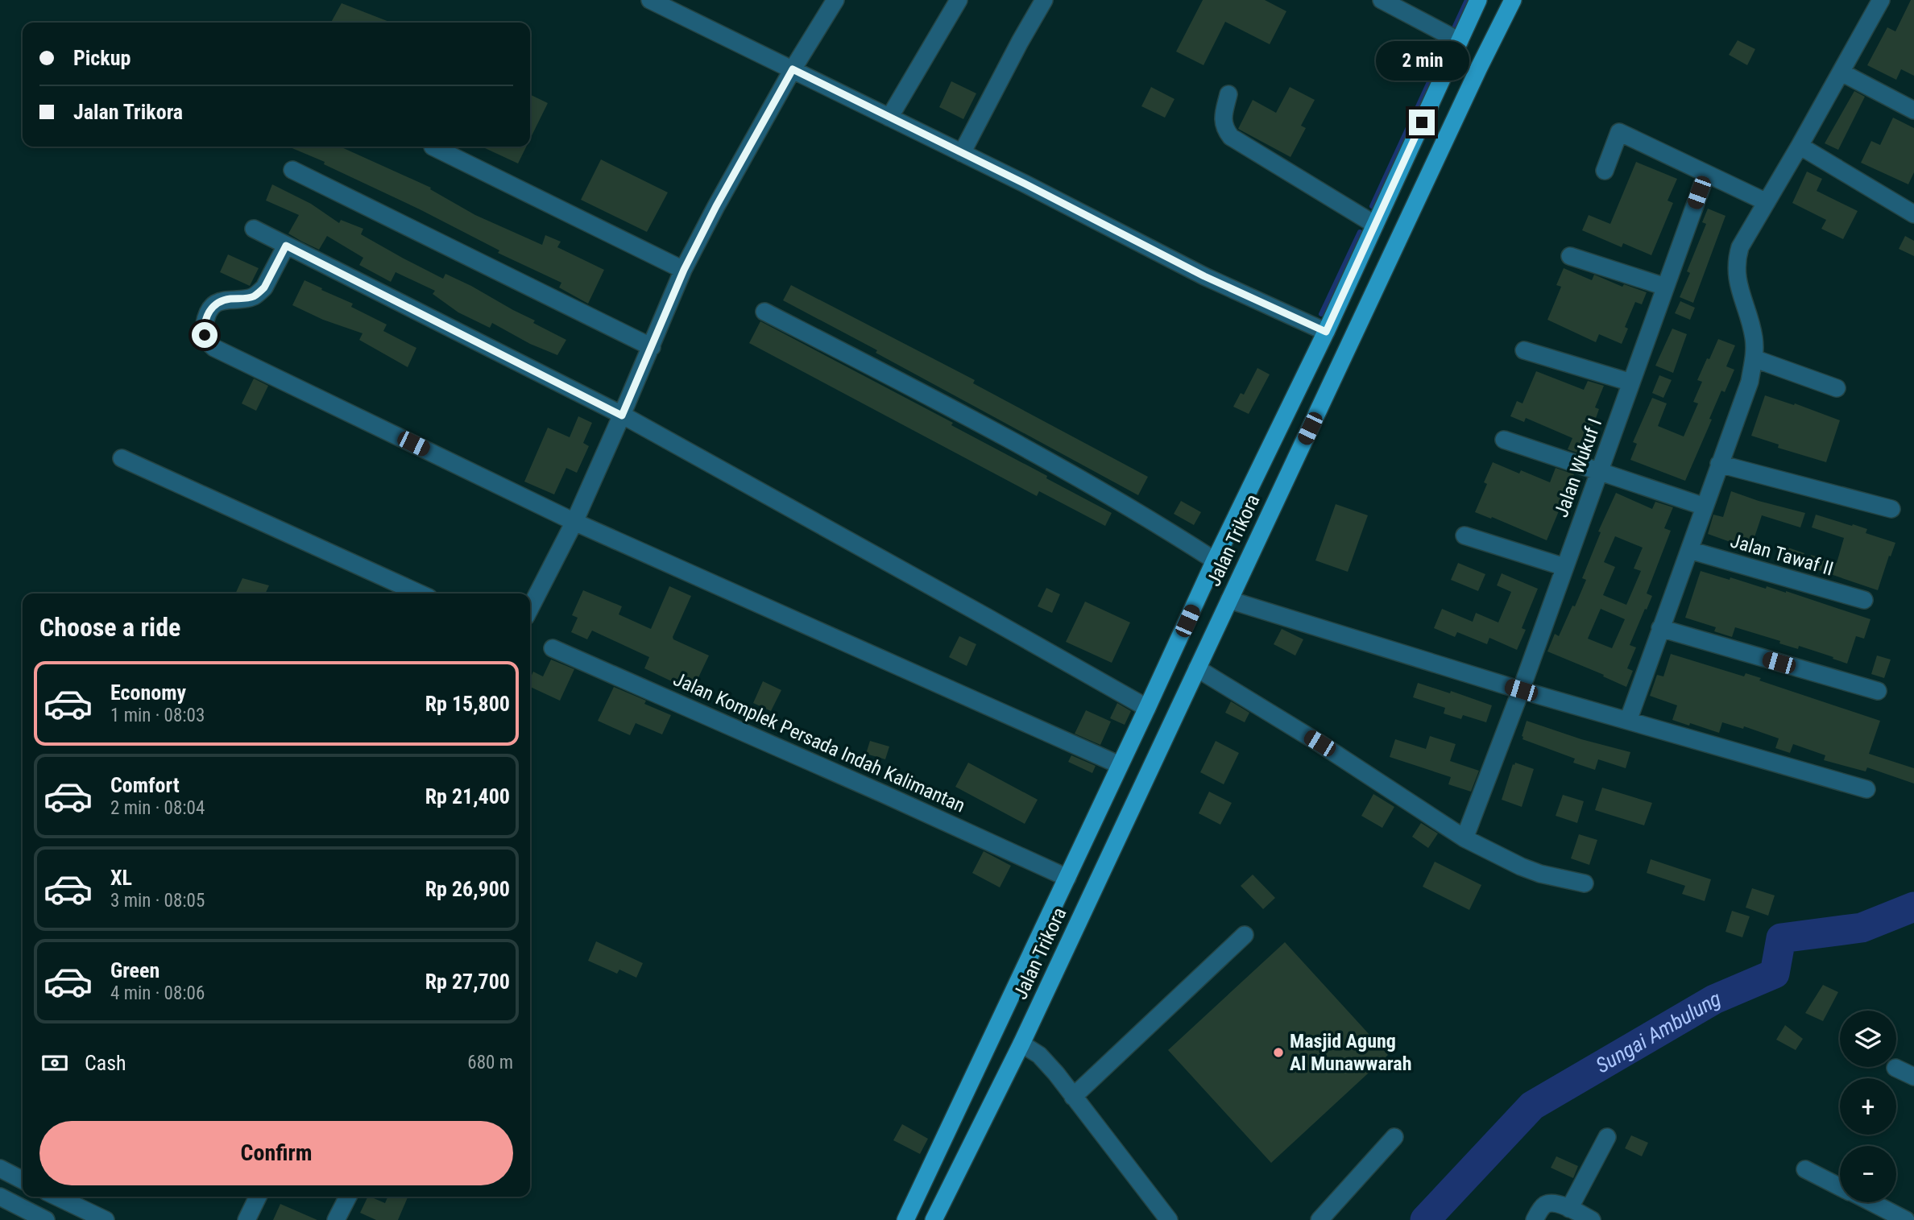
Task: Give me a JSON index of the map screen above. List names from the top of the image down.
{
  "streets": {
    "main road": ["Jalan Trikora"],
    "street": ["Jalan Wukuf I", "Jalan Tawaf II", "Jalan Komplek Persada Indah Kalimantan"]
  },
  "crossings": [
    ["Jalan Trikora", "Jalan Komplek Persada Indah Kalimantan"]
  ],
  "water": ["Sungai Ambulung"],
  "places": ["Masjid Agung Al Munawwarah"],
  "page": {
    "banner": ["Pickup", "Jalan Trikora"],
    "bubble": "2 min",
    "heading": "Choose a ride",
    "list": [
      {
        "name": "Economy",
        "note": "1 min · 08:03",
        "value": "Rp 15,800"
      },
      {
        "name": "Comfort",
        "note": "2 min · 08:04",
        "value": "Rp 21,400"
      },
      {
        "name": "XL",
        "note": "3 min · 08:05",
        "value": "Rp 26,900"
      },
      {
        "name": "Green",
        "note": "4 min · 08:06",
        "value": "Rp 27,700"
      }
    ],
    "map_buttons": ["+", "−"],
    "pay": ["Cash", "680 m"],
    "buttons": "Confirm"
  }
}
